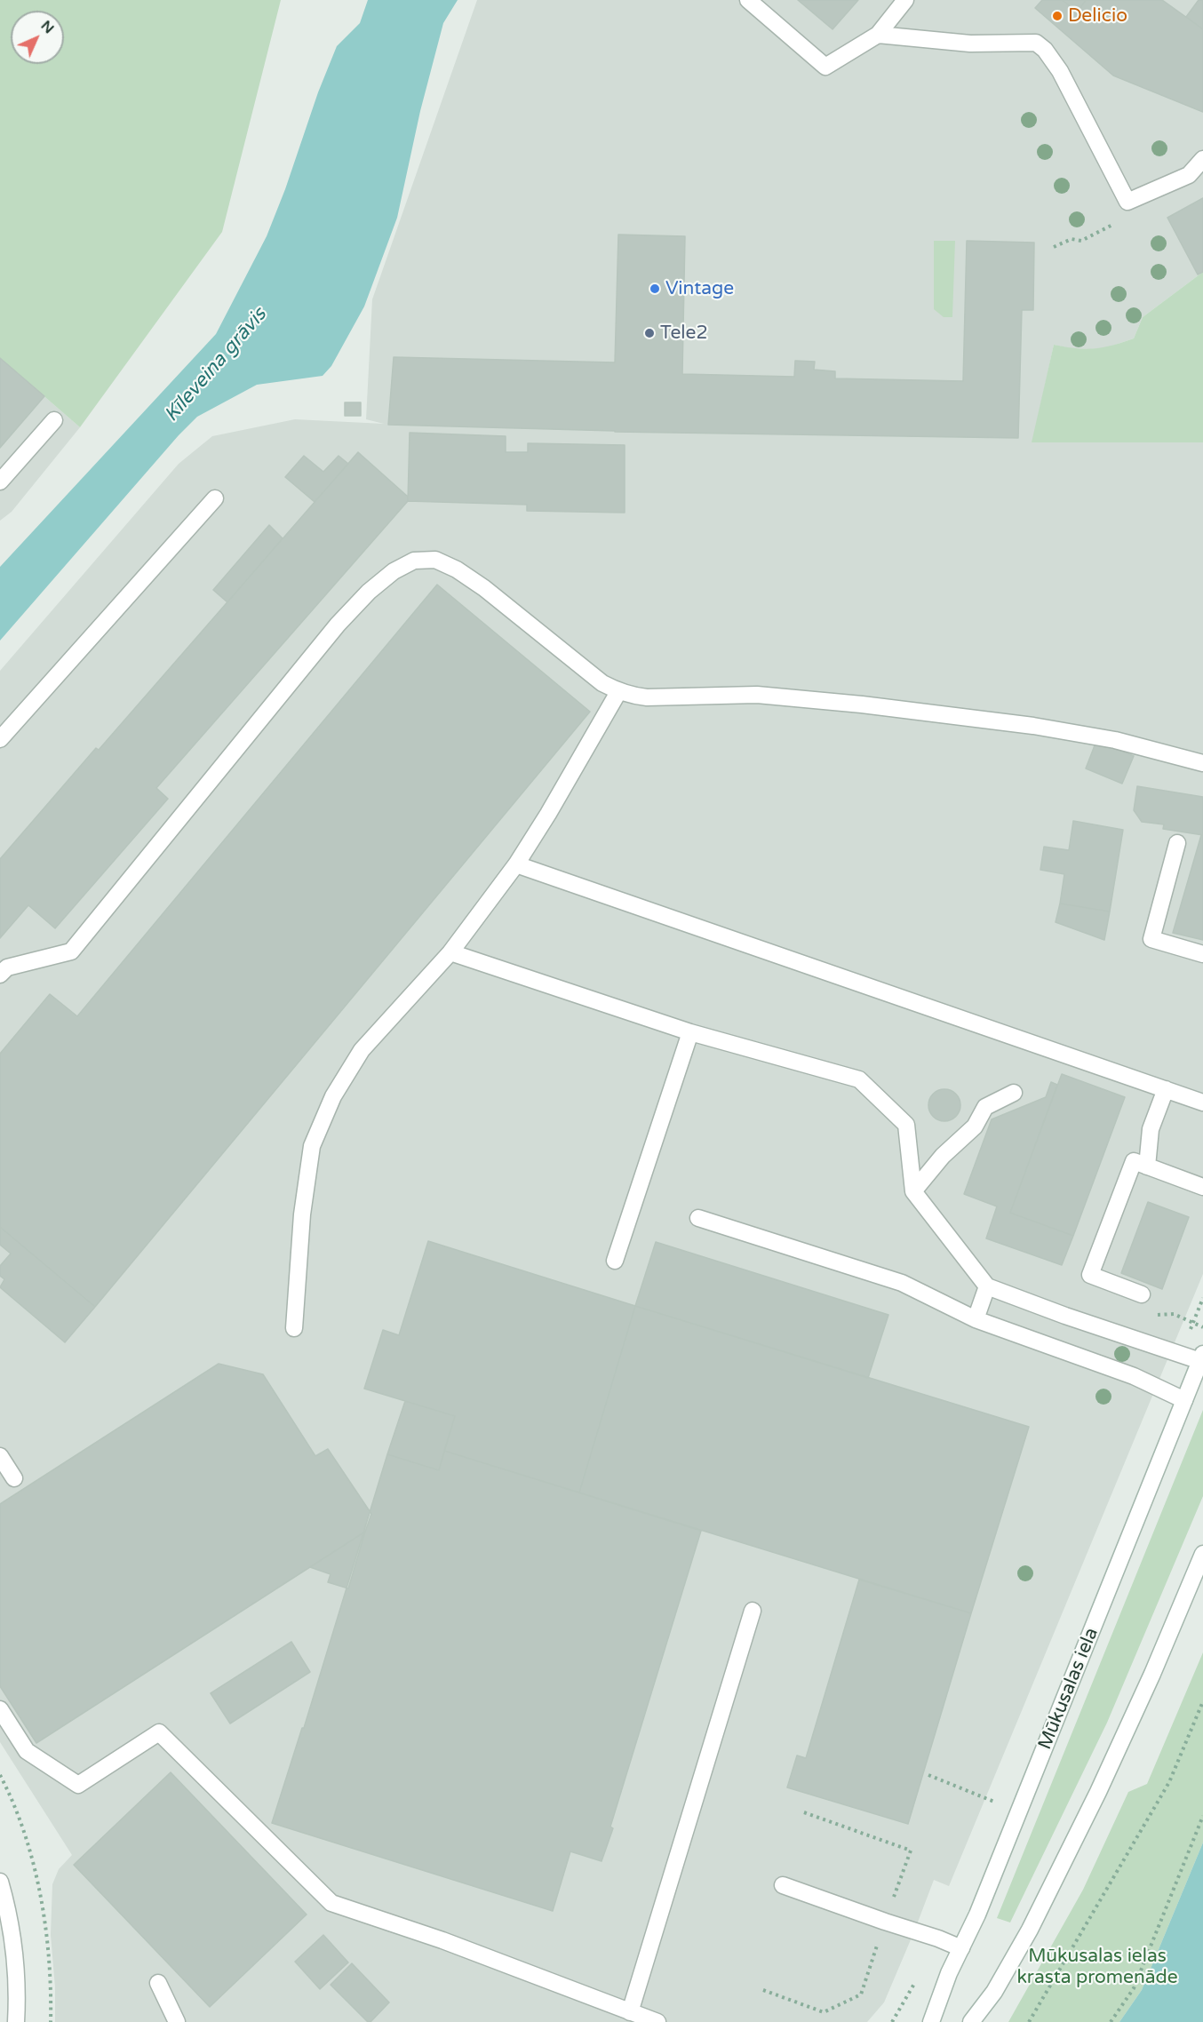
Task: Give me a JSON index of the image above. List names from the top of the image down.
{
  "streets": {
    "main road": ["Mūkusalas iela"]
  },
  "water": ["Kīleveina grāvis"],
  "parks": ["Mūkusalas ielas krasta promenāde"],
  "places": ["Delicio", "Vintage", "Tele2"],
  "north": "top right"
}
